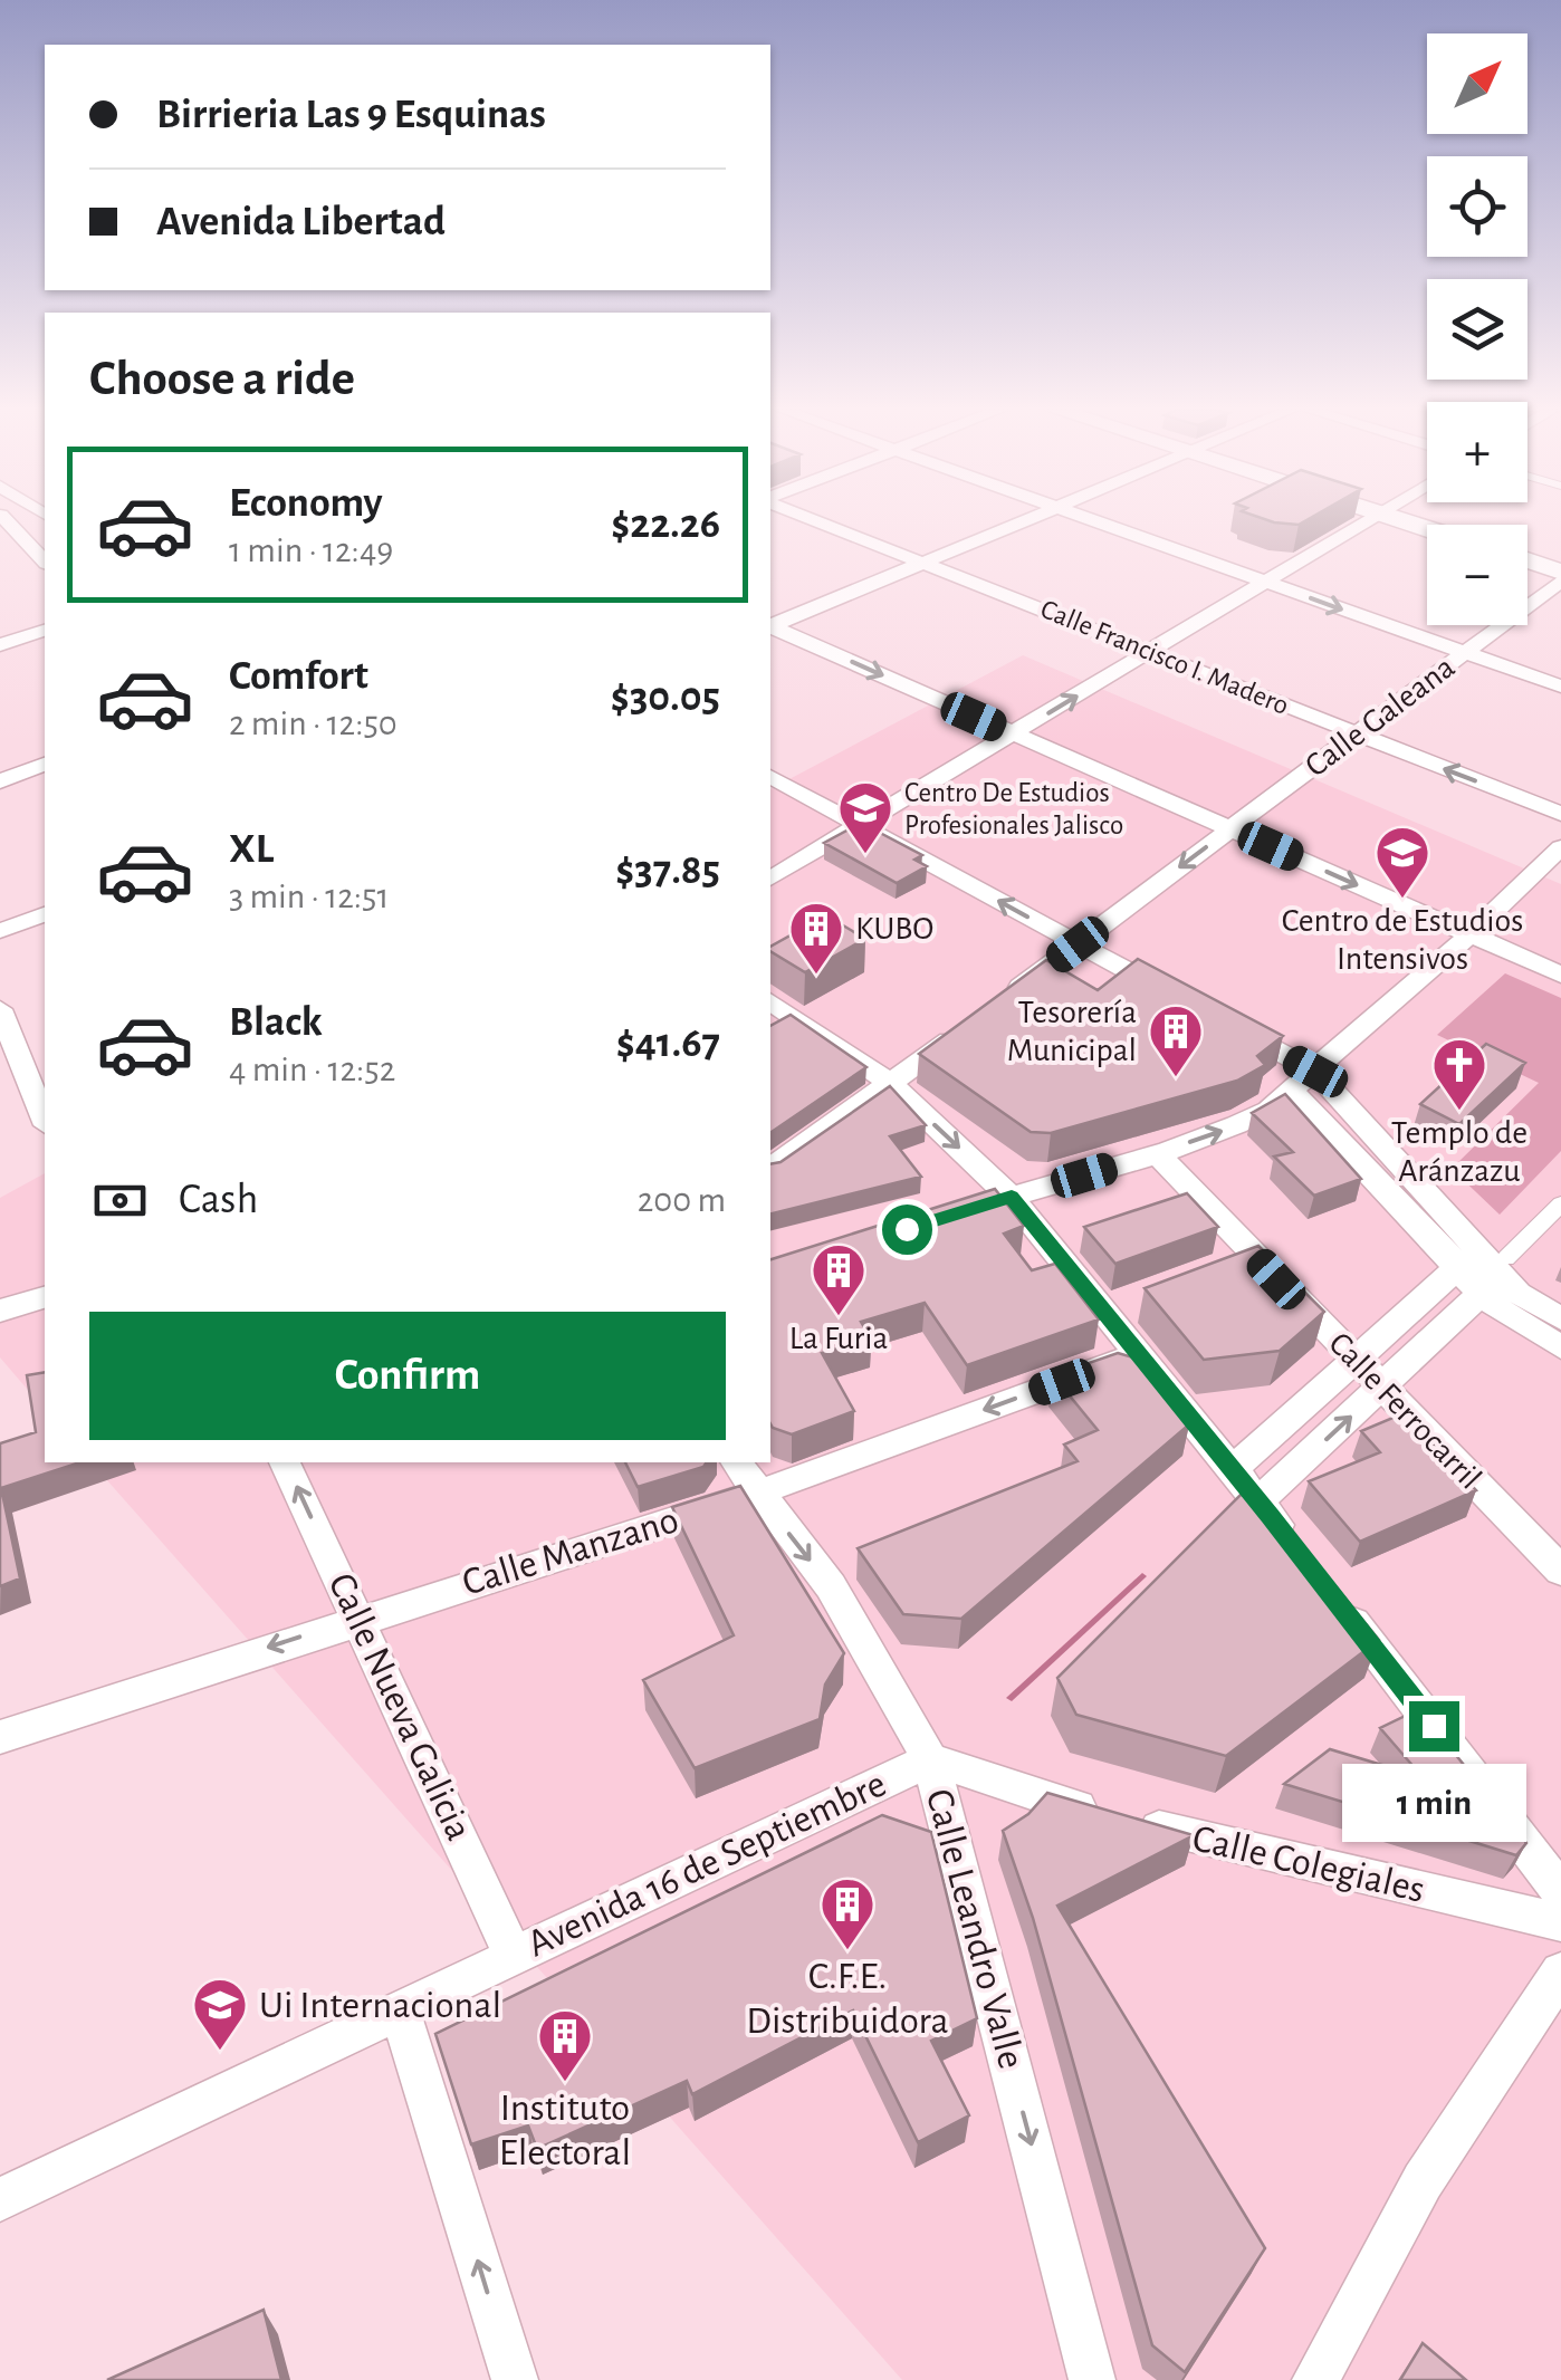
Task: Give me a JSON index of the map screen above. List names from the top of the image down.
{
  "streets": {
    "street": [
      "Calle Francisco I. Madero",
      "Calle Galeana",
      "Calle Ferrocarril",
      "Calle Manzano",
      "Calle Nueva Galicia",
      "Avenida 16 de Septiembre",
      "Calle Colegiales",
      "Calle Leandro Valle"
    ]
  },
  "crossings": [
    ["Calle Francisco I. Madero", "Calle Galeana"],
    ["Calle Manzano", "Calle Nueva Galicia"],
    ["Calle Manzano", "Calle Leandro Valle"],
    ["Calle Nueva Galicia", "Avenida 16 de Septiembre"],
    ["Avenida 16 de Septiembre", "Calle Colegiales"],
    ["Avenida 16 de Septiembre", "Calle Leandro Valle"],
    ["Calle Colegiales", "Calle Leandro Valle"]
  ],
  "one_way": ["Calle Manzano", "Calle Leandro Valle"],
  "places": {
    "school or university": ["Centro De Estudios Profesionales Jalisco", "Centro de Estudios Intensivos", "Ui Internacional"],
    "building": [
      "KUBO",
      "Tesorería Municipal",
      "La Furia",
      "C.F.E. Distribuidora",
      "Instituto Electoral"
    ],
    "church": ["Templo de Aránzazu"]
  },
  "north": "top right",
  "page": {
    "map_buttons": ["+", "−"],
    "banner": ["Birrieria Las 9 Esquinas", "Avenida Libertad"],
    "heading": "Choose a ride",
    "list": [
      {
        "name": "Economy",
        "note": "1 min · 12:49",
        "value": "$22.26"
      },
      {
        "name": "Comfort",
        "note": "2 min · 12:50",
        "value": "$30.05"
      },
      {
        "name": "XL",
        "note": "3 min · 12:51",
        "value": "$37.85"
      },
      {
        "name": "Black",
        "note": "4 min · 12:52",
        "value": "$41.67"
      }
    ],
    "pay": ["Cash", "200 m"],
    "buttons": "Confirm",
    "bubble": "1 min"
  }
}
